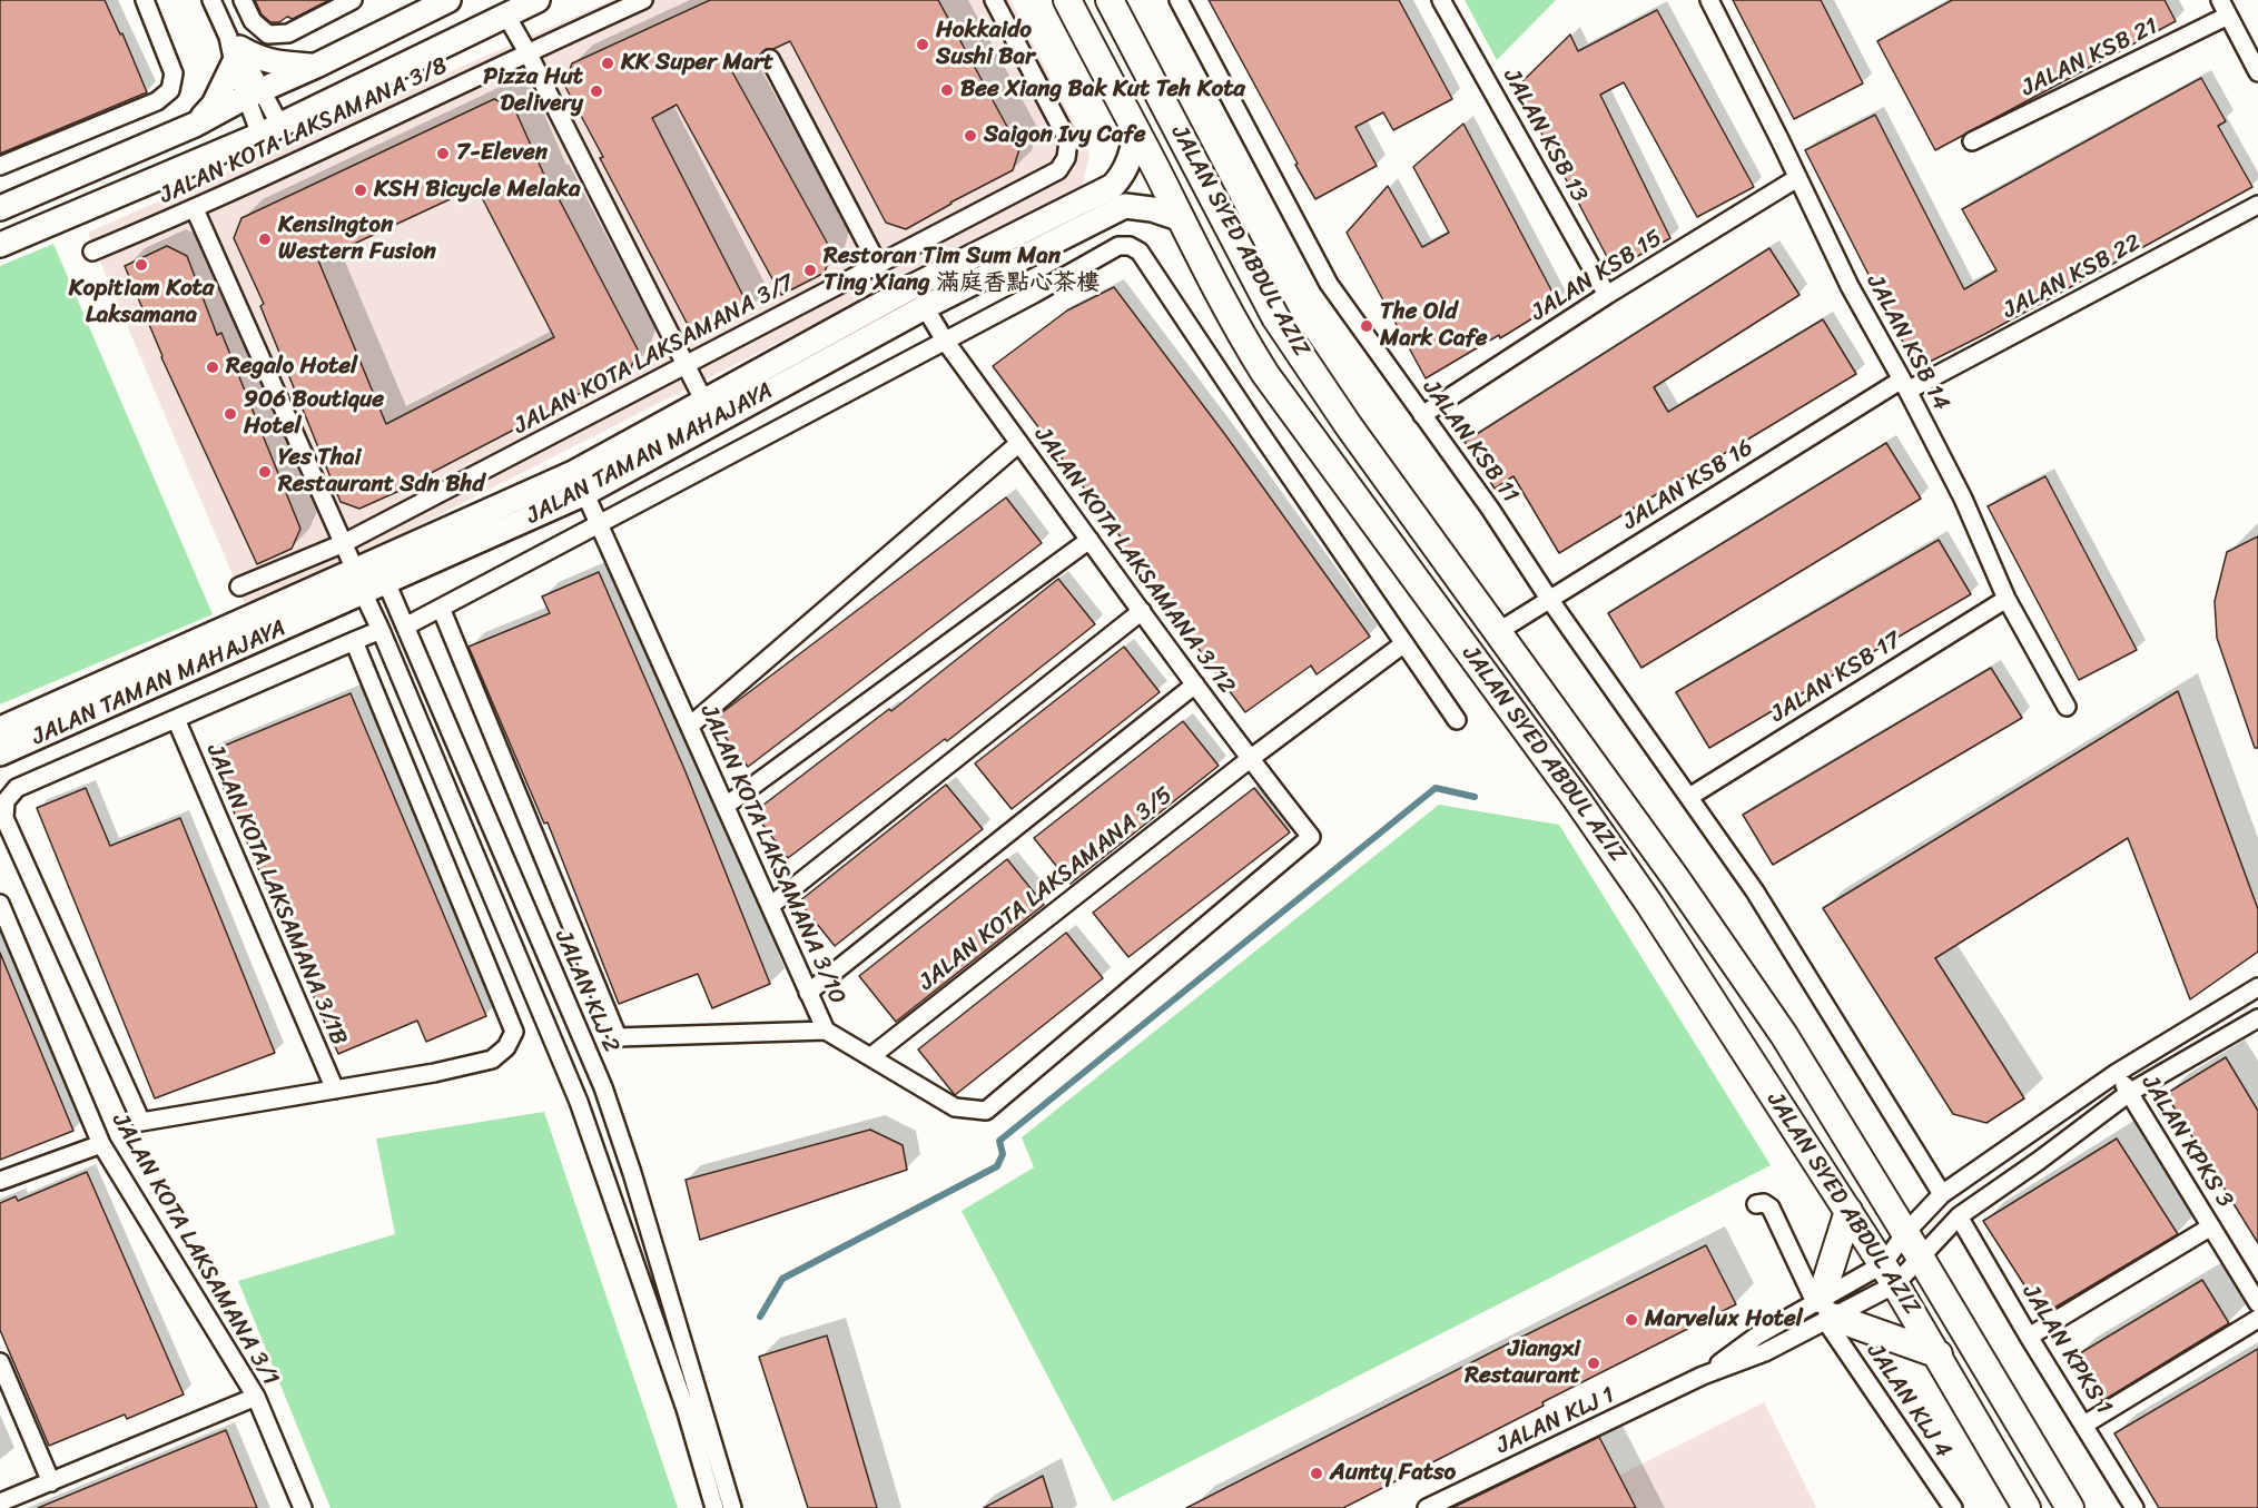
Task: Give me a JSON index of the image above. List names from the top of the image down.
{
  "streets": {
    "main road": ["JALAN SYED ABDUL AZIZ"],
    "street": [
      "JALAN KSB 21",
      "JALAN KOTA LAKSAMANA 3/8",
      "JALAN KSB 13",
      "JALAN KSB 15",
      "JALAN KSB 22",
      "JALAN KSB 14",
      "JALAN KOTA LAKSAMANA 3/7",
      "JALAN KSB 11",
      "JALAN TAMAN MAHAJAYA",
      "JALAN KSB 16",
      "JALAN KOTA LAKSAMANA 3/12",
      "JALAN KSB 17",
      "JALAN KOTA LAKSAMANA 3/10",
      "JALAN KOTA LAKSAMANA 3/5",
      "JALAN KOTA LAKSAMANA 3/1B",
      "JALAN KLJ 2",
      "JALAN KPKS 3",
      "JALAN KOTA LAKSAMANA 3/1",
      "JALAN KPKS 1",
      "JALAN KLJ 4",
      "JALAN KLJ 1"
    ]
  },
  "crossings": [
    ["JALAN KSB 13", "JALAN KSB 15"],
    ["JALAN SYED ABDUL AZIZ", "JALAN TAMAN MAHAJAYA"],
    ["JALAN SYED ABDUL AZIZ", "JALAN KSB 16"],
    ["JALAN SYED ABDUL AZIZ", "JALAN KLJ 1"],
    ["JALAN KSB 15", "JALAN KSB 14"],
    ["JALAN KSB 15", "JALAN KSB 11"],
    ["JALAN KSB 22", "JALAN KSB 14"],
    ["JALAN KSB 22", "JALAN KSB 16"],
    ["JALAN KSB 14", "JALAN KSB 16"],
    ["JALAN KSB 14", "JALAN KSB 17"],
    ["JALAN KSB 11", "JALAN KSB 16"],
    ["JALAN KSB 11", "JALAN KSB 17"],
    ["JALAN TAMAN MAHAJAYA", "JALAN KOTA LAKSAMANA 3/12"],
    ["JALAN TAMAN MAHAJAYA", "JALAN KOTA LAKSAMANA 3/10"],
    ["JALAN TAMAN MAHAJAYA", "JALAN KLJ 2"],
    ["JALAN KOTA LAKSAMANA 3/12", "JALAN KOTA LAKSAMANA 3/10"],
    ["JALAN KOTA LAKSAMANA 3/12", "JALAN KOTA LAKSAMANA 3/5"],
    ["JALAN KOTA LAKSAMANA 3/10", "JALAN KOTA LAKSAMANA 3/5"],
    ["JALAN KLJ 4", "JALAN KLJ 1"]
  ],
  "places": [
    "Hokkaido Sushi Bar",
    "KK Super Mart",
    "Bee Xiang Bak Kut Teh Kota",
    "Pizza Hut Delivery",
    "Saigon Ivy Cafe",
    "7-Eleven",
    "KSH Bicycle Melaka",
    "Kensington Western Fusion",
    "Kopitiam Kota Laksamana",
    "Restoran Tim Sum Man Ting Xiang 滿庭香點心茶樓",
    "The Old Mark Cafe",
    "Regalo Hotel",
    "906 Boutique Hotel",
    "Yes Thai Restaurant Sdn Bhd",
    "Marvelux Hotel",
    "Jiangxi Restaurant",
    "Aunty Fatso"
  ]
}
